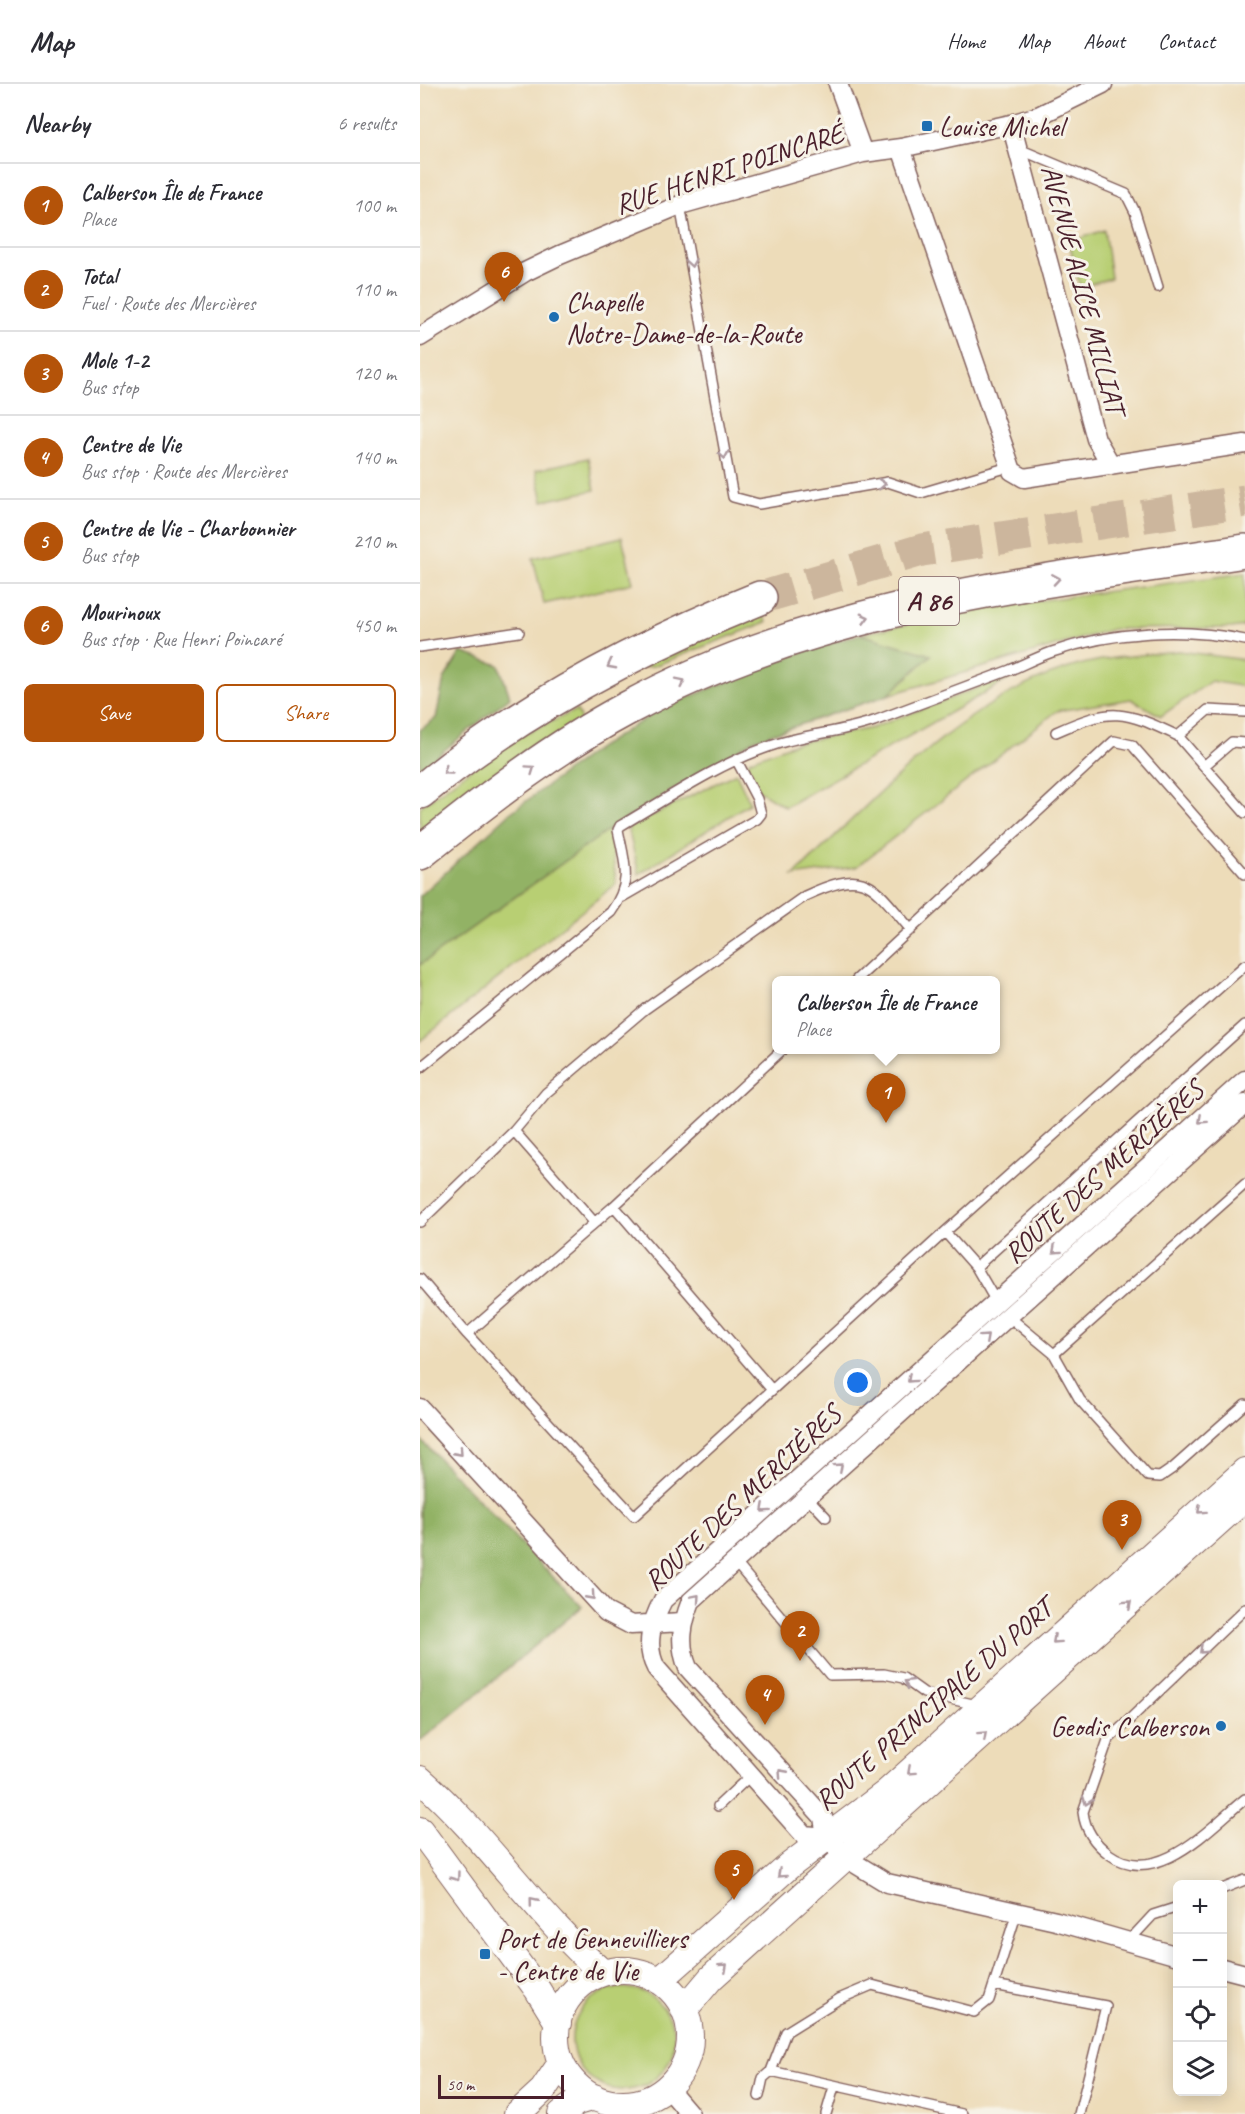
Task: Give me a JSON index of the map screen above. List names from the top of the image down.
{
  "streets": {
    "highway": ["A 86"],
    "main road": ["ROUTE PRINCIPALE DU PORT"],
    "street": ["RUE HENRI POINCARÉ", "AVENUE ALICE MILLIAT", "ROUTE DES MERCIÈRES"]
  },
  "crossings": [
    ["RUE HENRI POINCARÉ", "AVENUE ALICE MILLIAT"],
    ["ROUTE DES MERCIÈRES", "ROUTE PRINCIPALE DU PORT"]
  ],
  "places": {
    "transit": ["Louise Michel", "Port de Gennevilliers - Centre de Vie"],
    "other": ["Chapelle Notre-Dame-de-la-Route", "Geodis Calberson"]
  },
  "scale_bar": "50 m",
  "page": {
    "header": "Map",
    "nav": [
      "Home",
      "Map",
      "About",
      "Contact"
    ],
    "heading": ["Nearby", "6 results"],
    "list": [
      {
        "mark": "1",
        "name": "Calberson Île de France",
        "note": "Place",
        "value": "100 m"
      },
      {
        "mark": "2",
        "name": "Total",
        "note": "Fuel · Route des Mercières",
        "value": "110 m"
      },
      {
        "mark": "3",
        "name": "Mole 1-2",
        "note": "Bus stop",
        "value": "120 m"
      },
      {
        "mark": "4",
        "name": "Centre de Vie",
        "note": "Bus stop · Route des Mercières",
        "value": "140 m"
      },
      {
        "mark": "5",
        "name": "Centre de Vie - Charbonnier",
        "note": "Bus stop",
        "value": "210 m"
      },
      {
        "mark": "6",
        "name": "Mourinoux",
        "note": "Bus stop · Rue Henri Poincaré",
        "value": "450 m"
      }
    ],
    "pins": [
      "6",
      "1",
      "3",
      "2",
      "4",
      "5"
    ],
    "buttons": ["Save", "Share"],
    "popup": ["Calberson Île de France", "Place"],
    "map_buttons": ["+", "−"],
    "scale": "50 m"
  }
}
